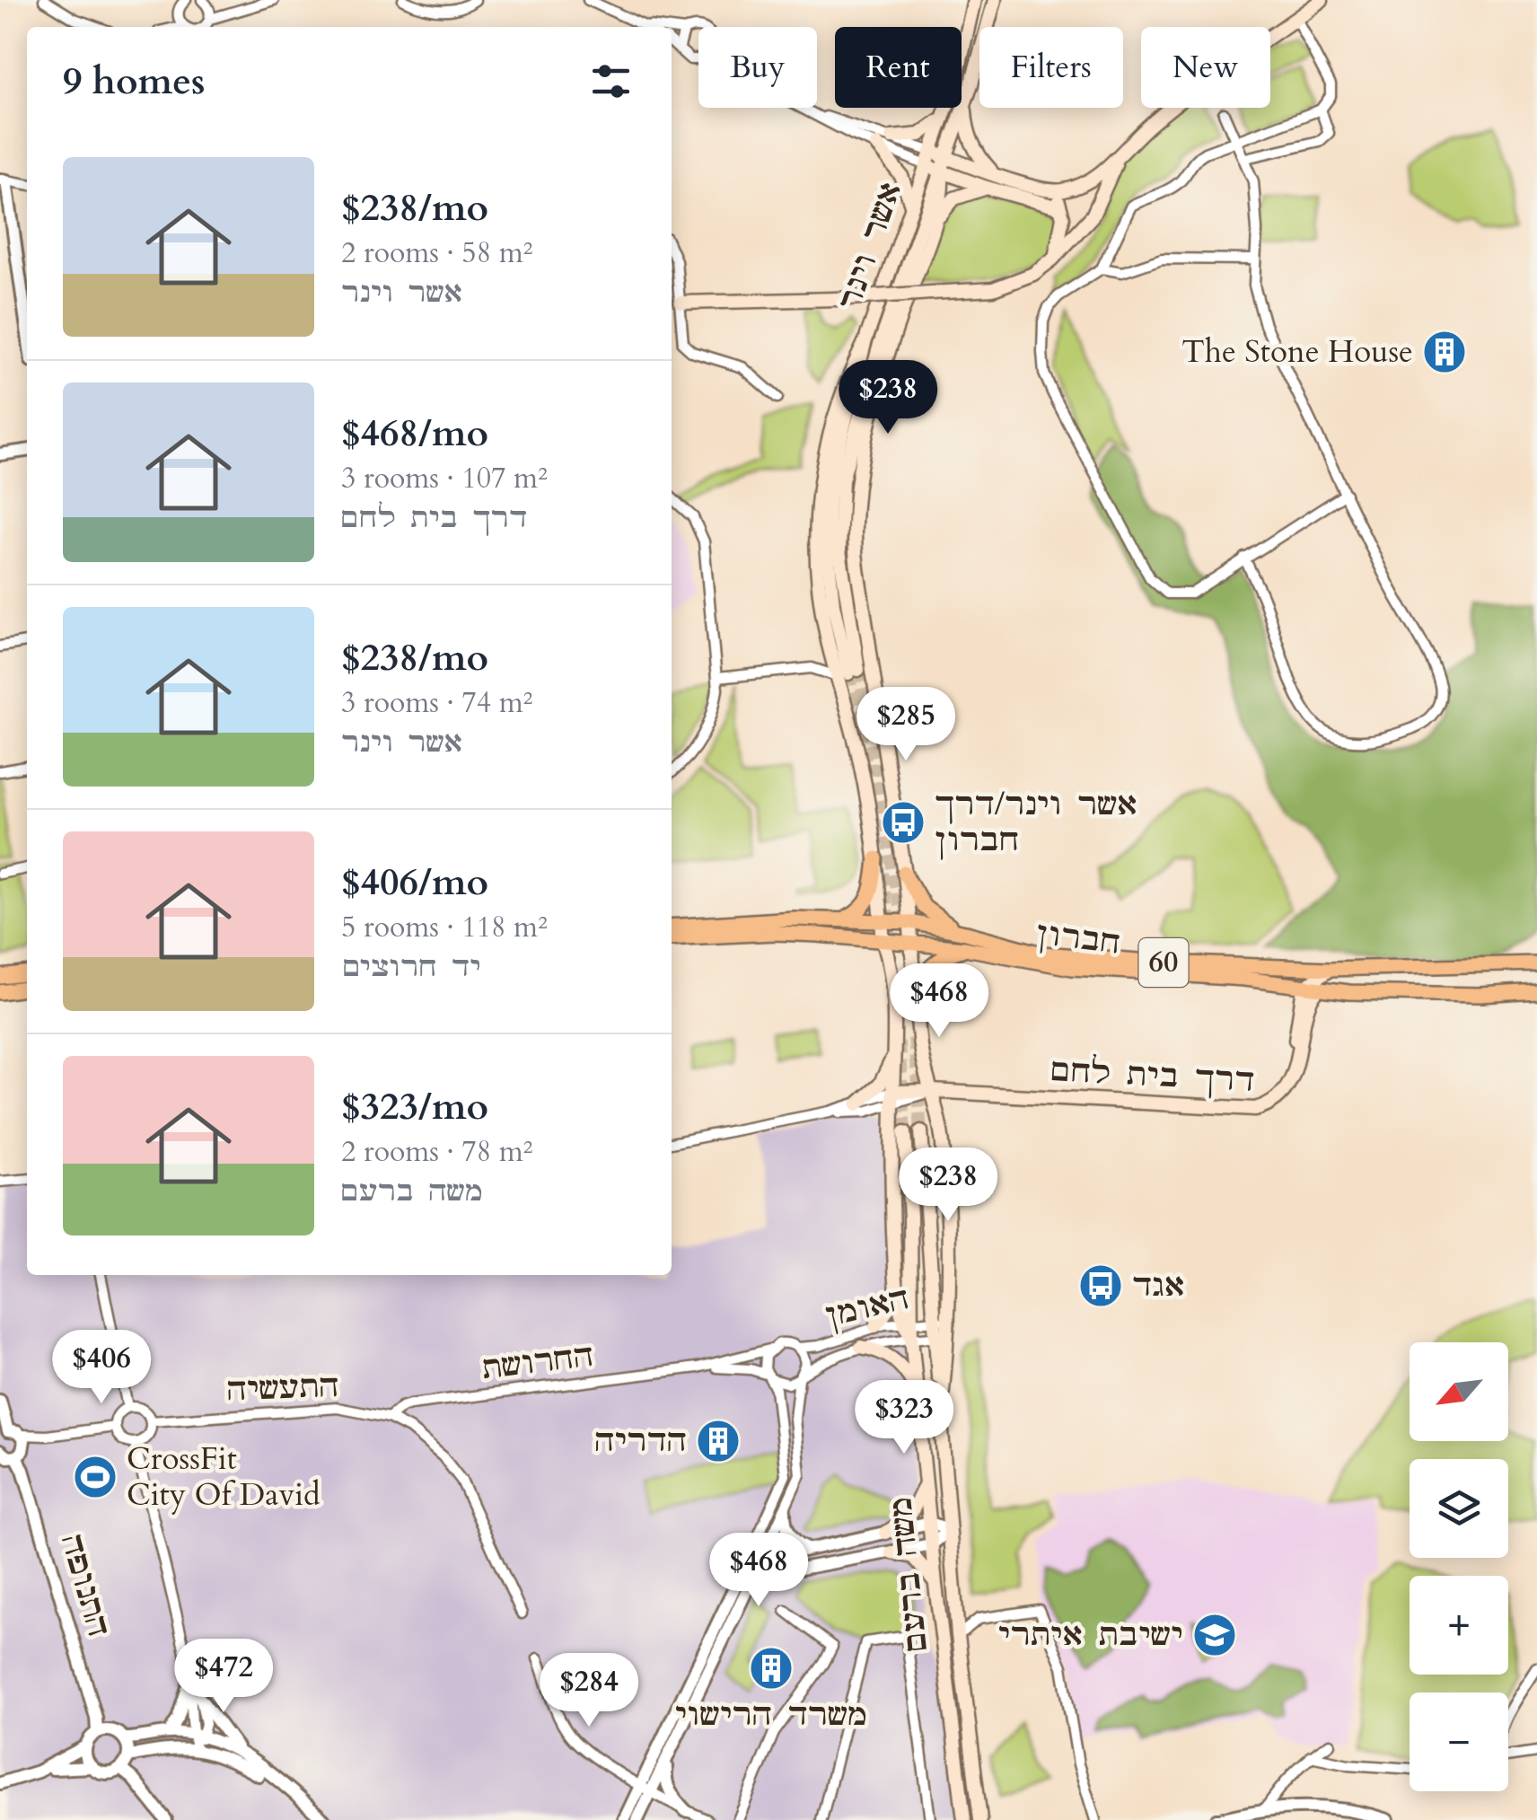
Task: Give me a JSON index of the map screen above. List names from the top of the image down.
{
  "streets": {
    "highway": ["חברון", "60"],
    "main road": ["אשר וינר", "דרך בית לחם", "משה ברעם"],
    "street": [
      "האומן",
      "החרושת",
      "התעשיה",
      "התנופה"
    ]
  },
  "crossings": [
    ["חברון", "60"],
    ["חברון", "דרך בית לחם"],
    ["האומן", "החרושת"],
    ["האומן", "משה ברעם"],
    ["החרושת", "התעשיה"]
  ],
  "places": {
    "building": ["The Stone House", "הדריה", "משרד הרישוי"],
    "bus stop": ["אשר וינר/דרך חברון", "אגד"],
    "sports": ["CrossFit City Of David"],
    "school or university": ["ישיבת איתרי"]
  },
  "north": "bottom left",
  "page": {
    "chip": [
      "Buy",
      "Rent",
      "Filters",
      "New"
    ],
    "heading": "9 homes",
    "list": [
      {
        "name": "$238/mo",
        "note": "2 rooms · 58 m² · אשר וינר"
      },
      {
        "name": "$468/mo",
        "note": "3 rooms · 107 m² · דרך בית לחם"
      },
      {
        "name": "$238/mo",
        "note": "3 rooms · 74 m² · אשר וינר"
      },
      {
        "name": "$406/mo",
        "note": "5 rooms · 118 m² · יד חרוצים"
      },
      {
        "name": "$323/mo",
        "note": "2 rooms · 78 m² · משה ברעם"
      }
    ],
    "price": [
      "$238",
      "$285",
      "$468",
      "$238",
      "$406",
      "$323",
      "$468",
      "$472",
      "$284"
    ],
    "map_buttons": ["+", "−"]
  }
}
